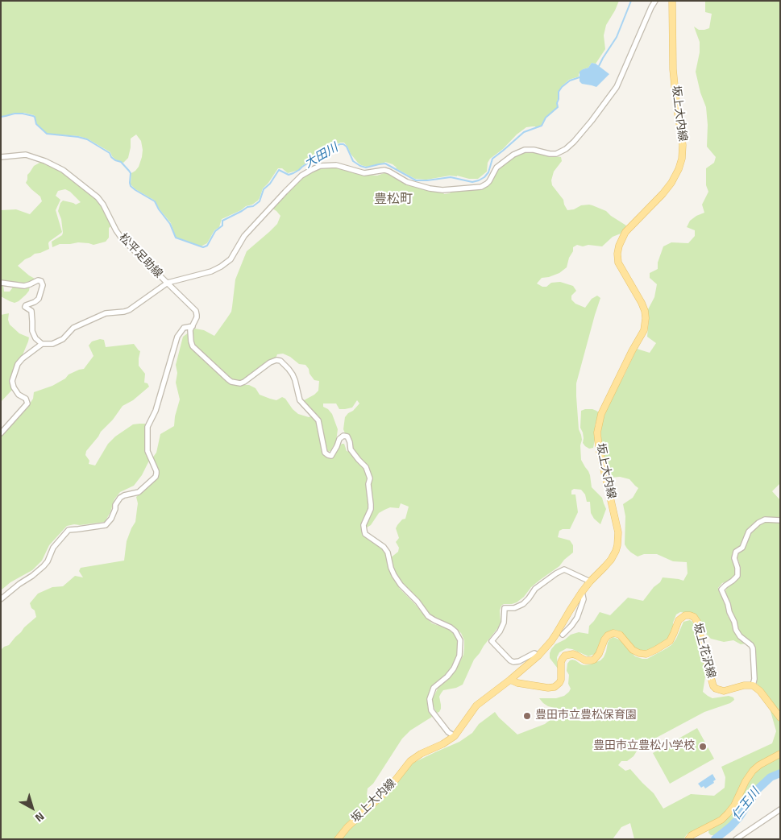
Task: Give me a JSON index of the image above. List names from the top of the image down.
{
  "streets": {
    "main road": ["坂上大内線", "坂上花沢線"],
    "street": ["松平足助線"]
  },
  "crossings": [
    ["坂上大内線", "坂上花沢線"]
  ],
  "districts": ["豊松町"],
  "water": ["大田川", "仁王川"],
  "places": ["豊田市立豊松保育園", "豊田市立豊松小学校"],
  "north": "bottom right"
}
